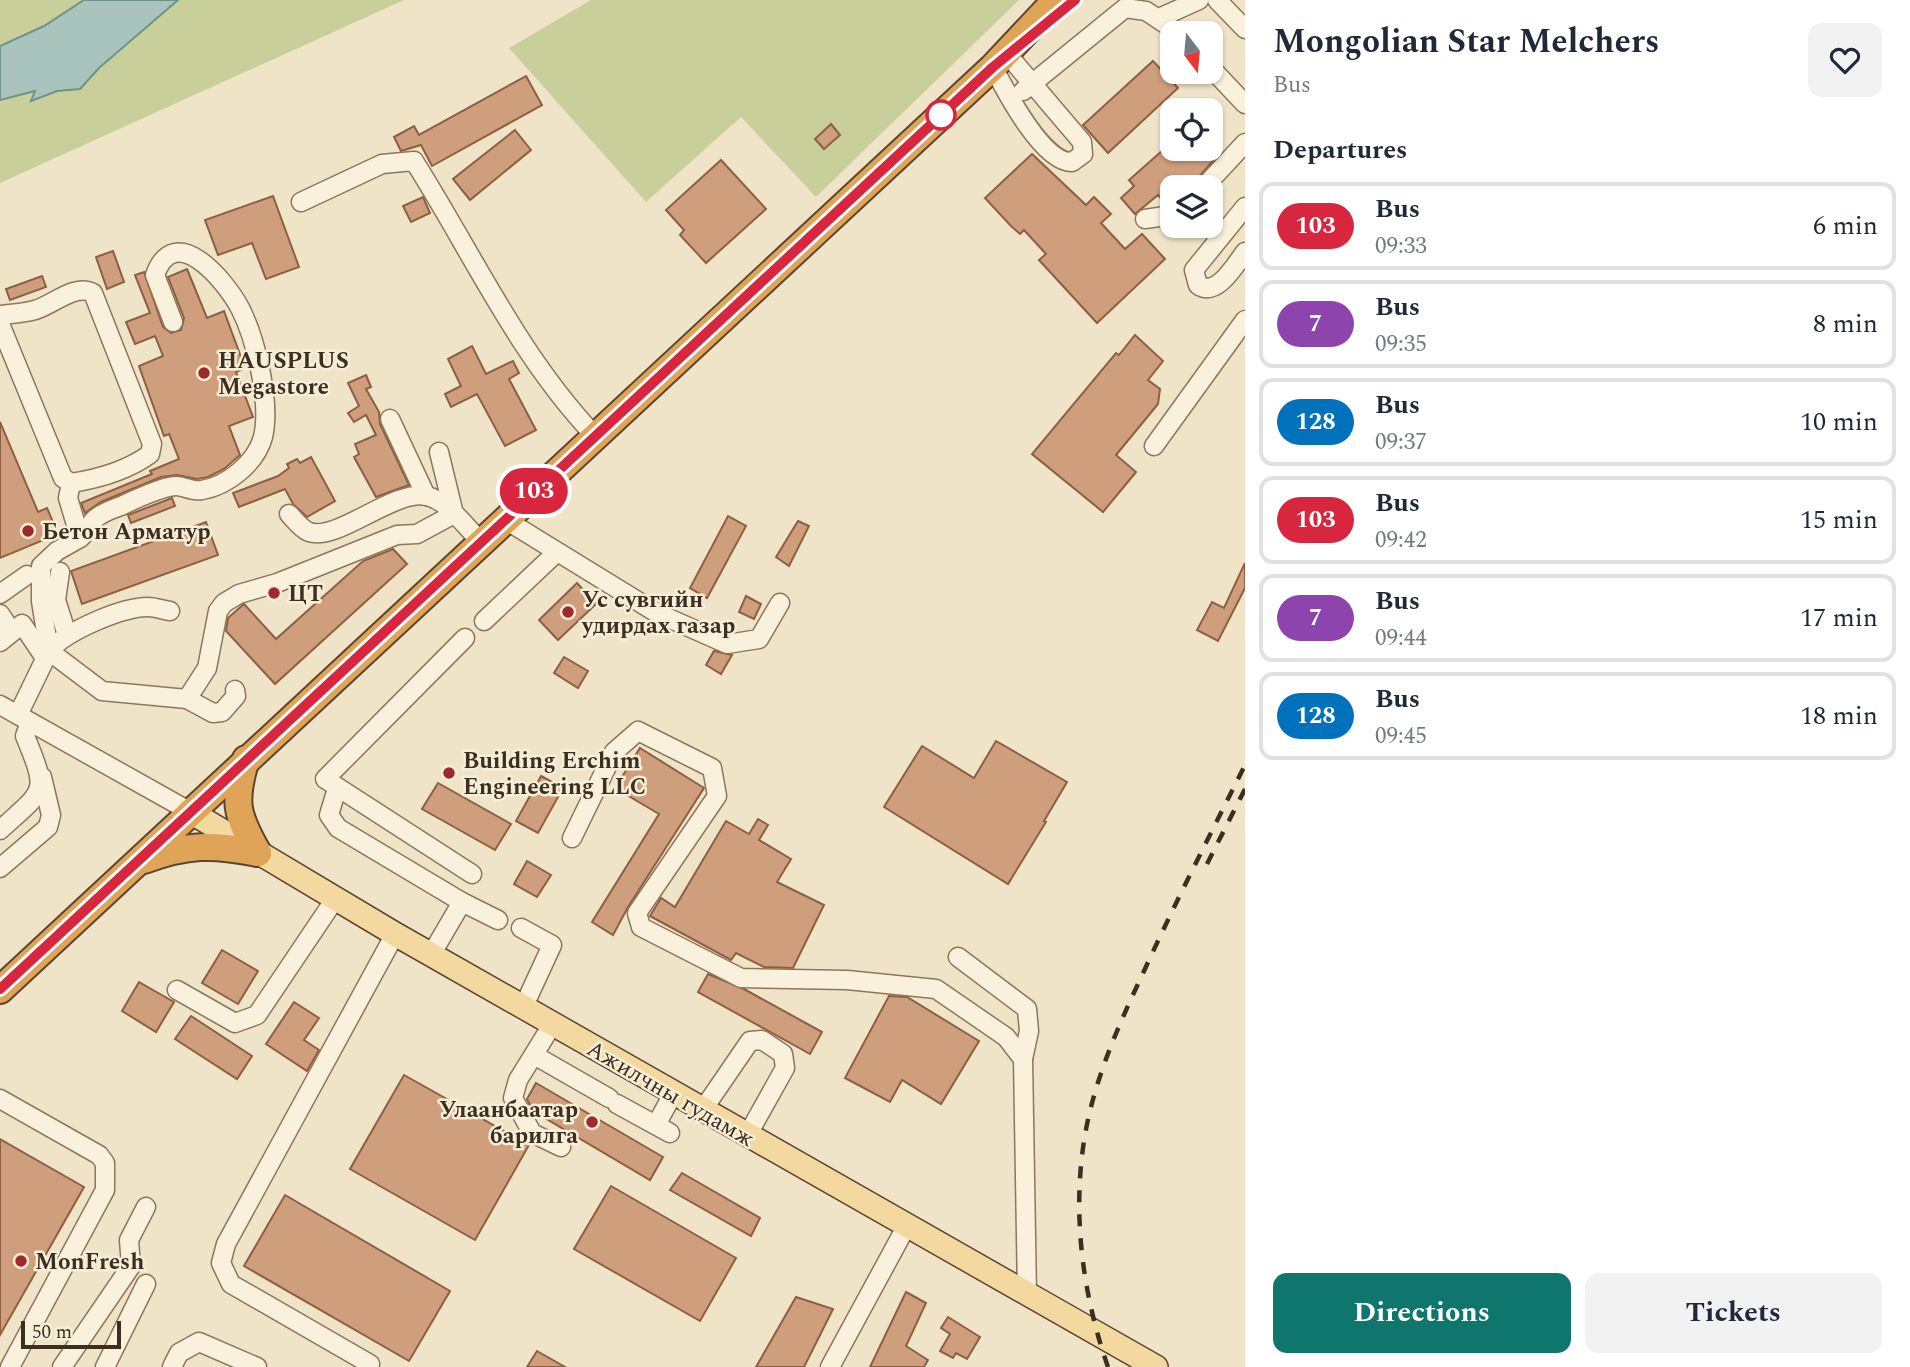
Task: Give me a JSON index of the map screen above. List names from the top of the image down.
{
  "streets": {
    "main road": ["Ажилчны гудамж"]
  },
  "places": [
    "HAUSPLUS Megastore",
    "Бетон Арматур",
    "ЦТ",
    "Ус сувгийн удирдах газар",
    "Building Erchim Engineering LLC",
    "Улаанбаатар барилга",
    "MonFresh"
  ],
  "lines": ["bus line 103"],
  "scale_bar": "50 m",
  "north": "bottom",
  "page": {
    "on_map": "103",
    "heading": [
      ["Mongolian Star Melchers", "Bus"],
      "Departures"
    ],
    "list": [
      {
        "mark": "103",
        "name": "Bus",
        "note": "09:33",
        "value": "6 min"
      },
      {
        "mark": "7",
        "name": "Bus",
        "note": "09:35",
        "value": "8 min"
      },
      {
        "mark": "128",
        "name": "Bus",
        "note": "09:37",
        "value": "10 min"
      },
      {
        "mark": "103",
        "name": "Bus",
        "note": "09:42",
        "value": "15 min"
      },
      {
        "mark": "7",
        "name": "Bus",
        "note": "09:44",
        "value": "17 min"
      },
      {
        "mark": "128",
        "name": "Bus",
        "note": "09:45",
        "value": "18 min"
      }
    ],
    "buttons": ["Directions", "Tickets"],
    "scale": "50 m"
  }
}
